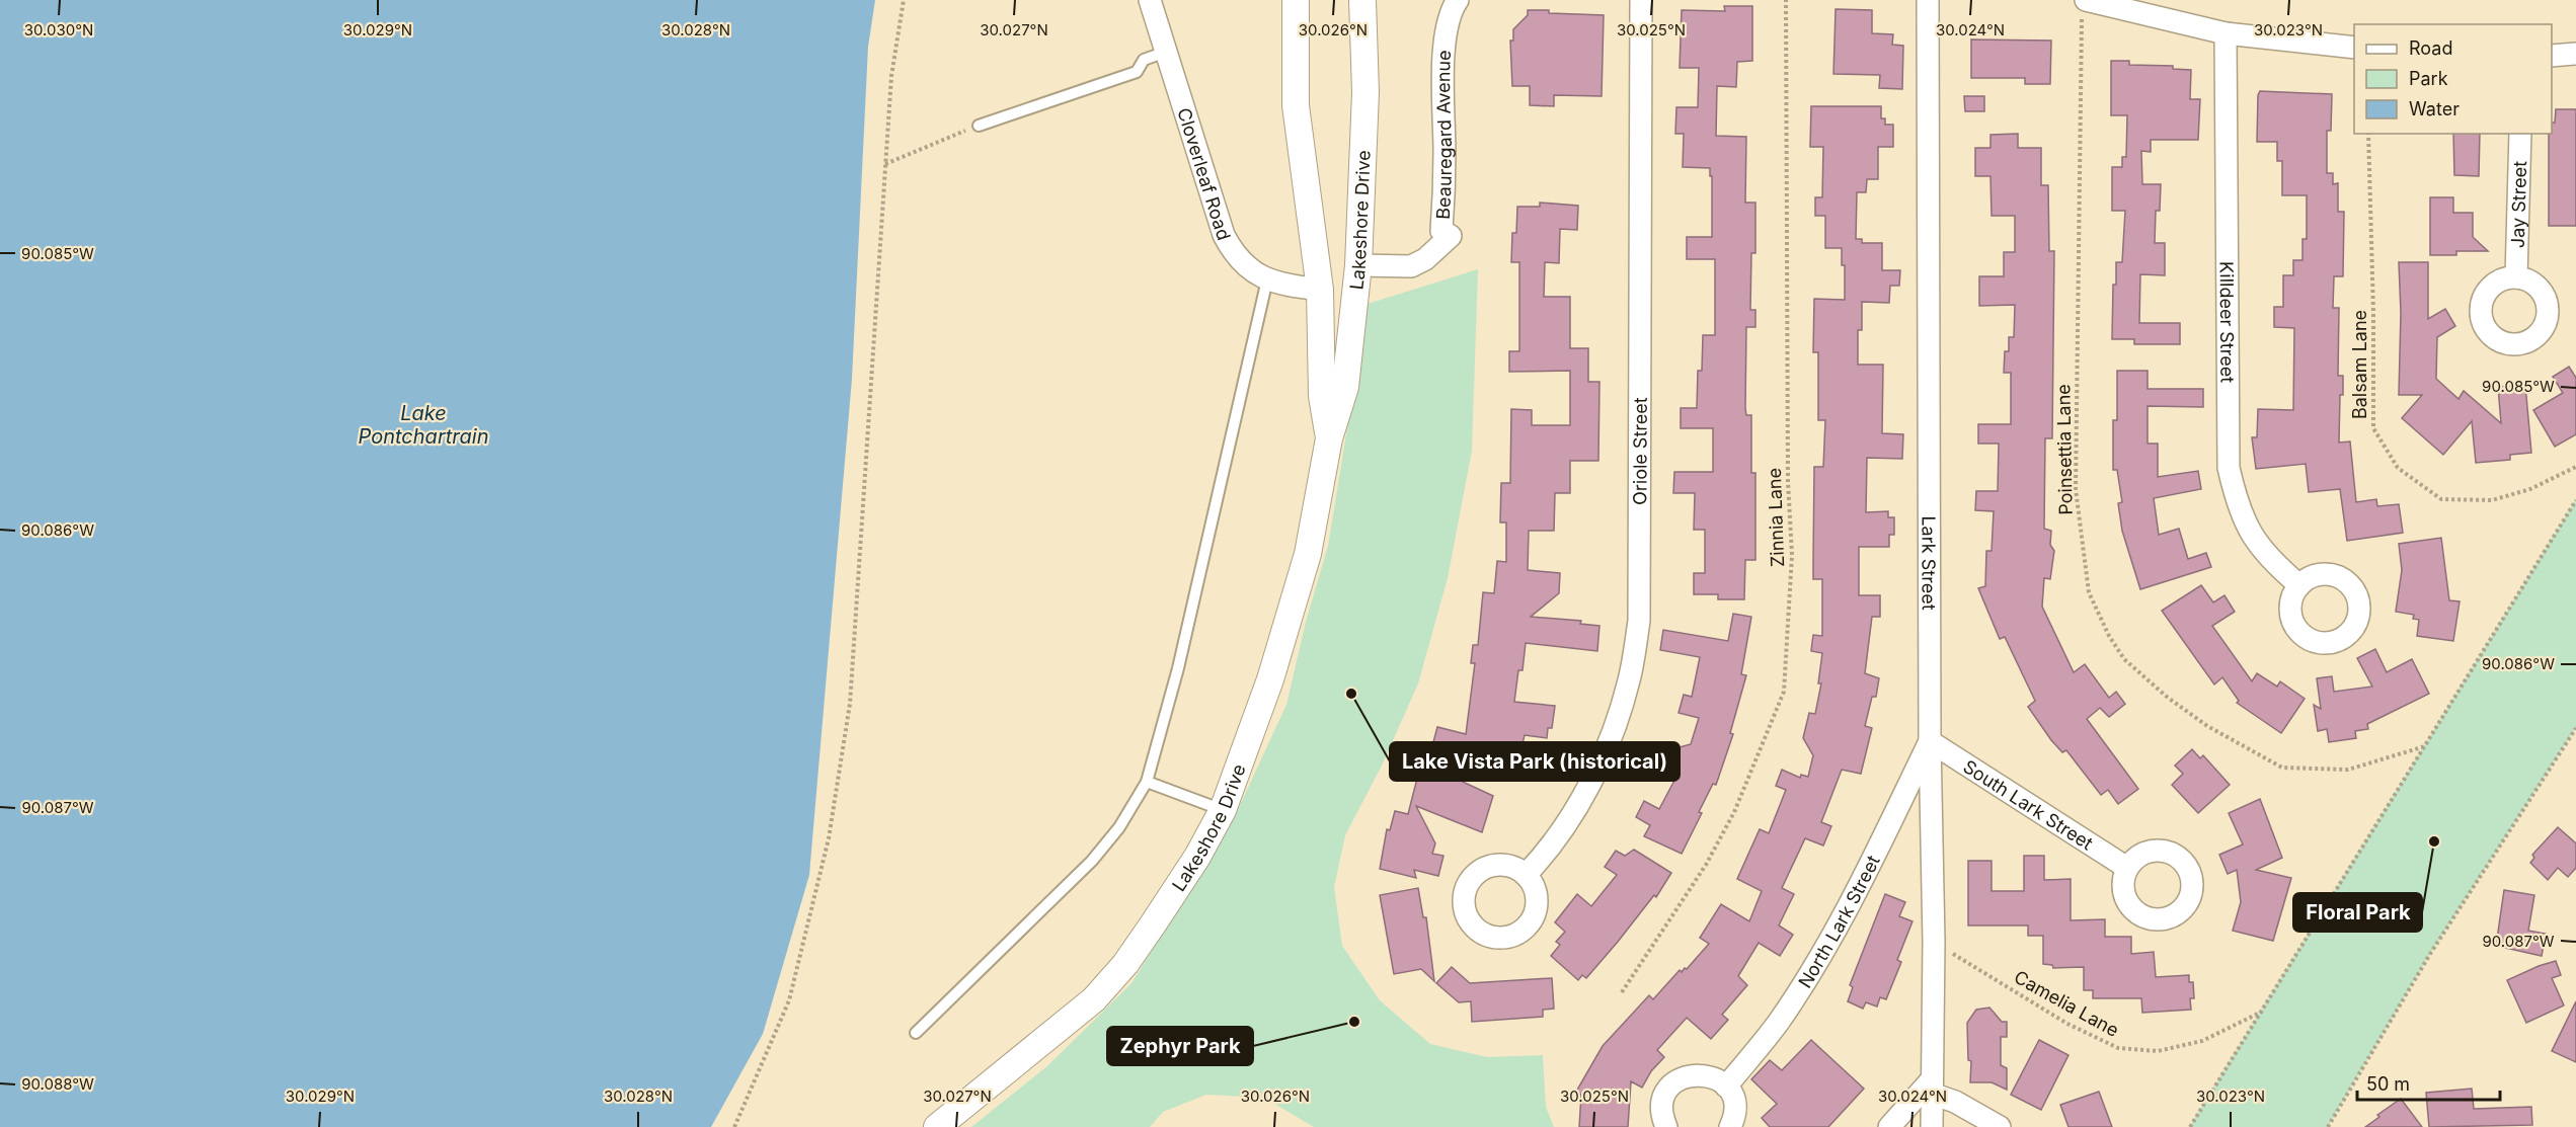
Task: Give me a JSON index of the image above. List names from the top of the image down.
{
  "streets": {
    "street": [
      "Beauregard Avenue",
      "Cloverleaf Road",
      "Jay Street",
      "Lakeshore Drive",
      "Killdeer Street",
      "Oriole Street",
      "Lark Street",
      "South Lark Street",
      "North Lark Street"
    ],
    "path": [
      "Balsam Lane",
      "Poinsettia Lane",
      "Zinnia Lane",
      "Camelia Lane"
    ]
  },
  "crossings": [
    ["Beauregard Avenue", "Lakeshore Drive"],
    ["Cloverleaf Road", "Lakeshore Drive"],
    ["Lark Street", "South Lark Street"],
    ["Lark Street", "North Lark Street"],
    ["Lark Street", "Camelia Lane"],
    ["South Lark Street", "North Lark Street"]
  ],
  "water": ["Lake Pontchartrain"],
  "places": ["Lake Vista Park (historical)", "Floral Park", "Zephyr Park"],
  "legend": ["Road", "Park", "Water"],
  "scale_bar": "50 m",
  "coordinates": [
    "30.030°N",
    "30.029°N",
    "30.028°N",
    "30.027°N",
    "30.026°N",
    "30.025°N",
    "30.024°N",
    "30.023°N",
    "90.085°W",
    "90.086°W",
    "90.087°W",
    "90.088°W"
  ]
}
